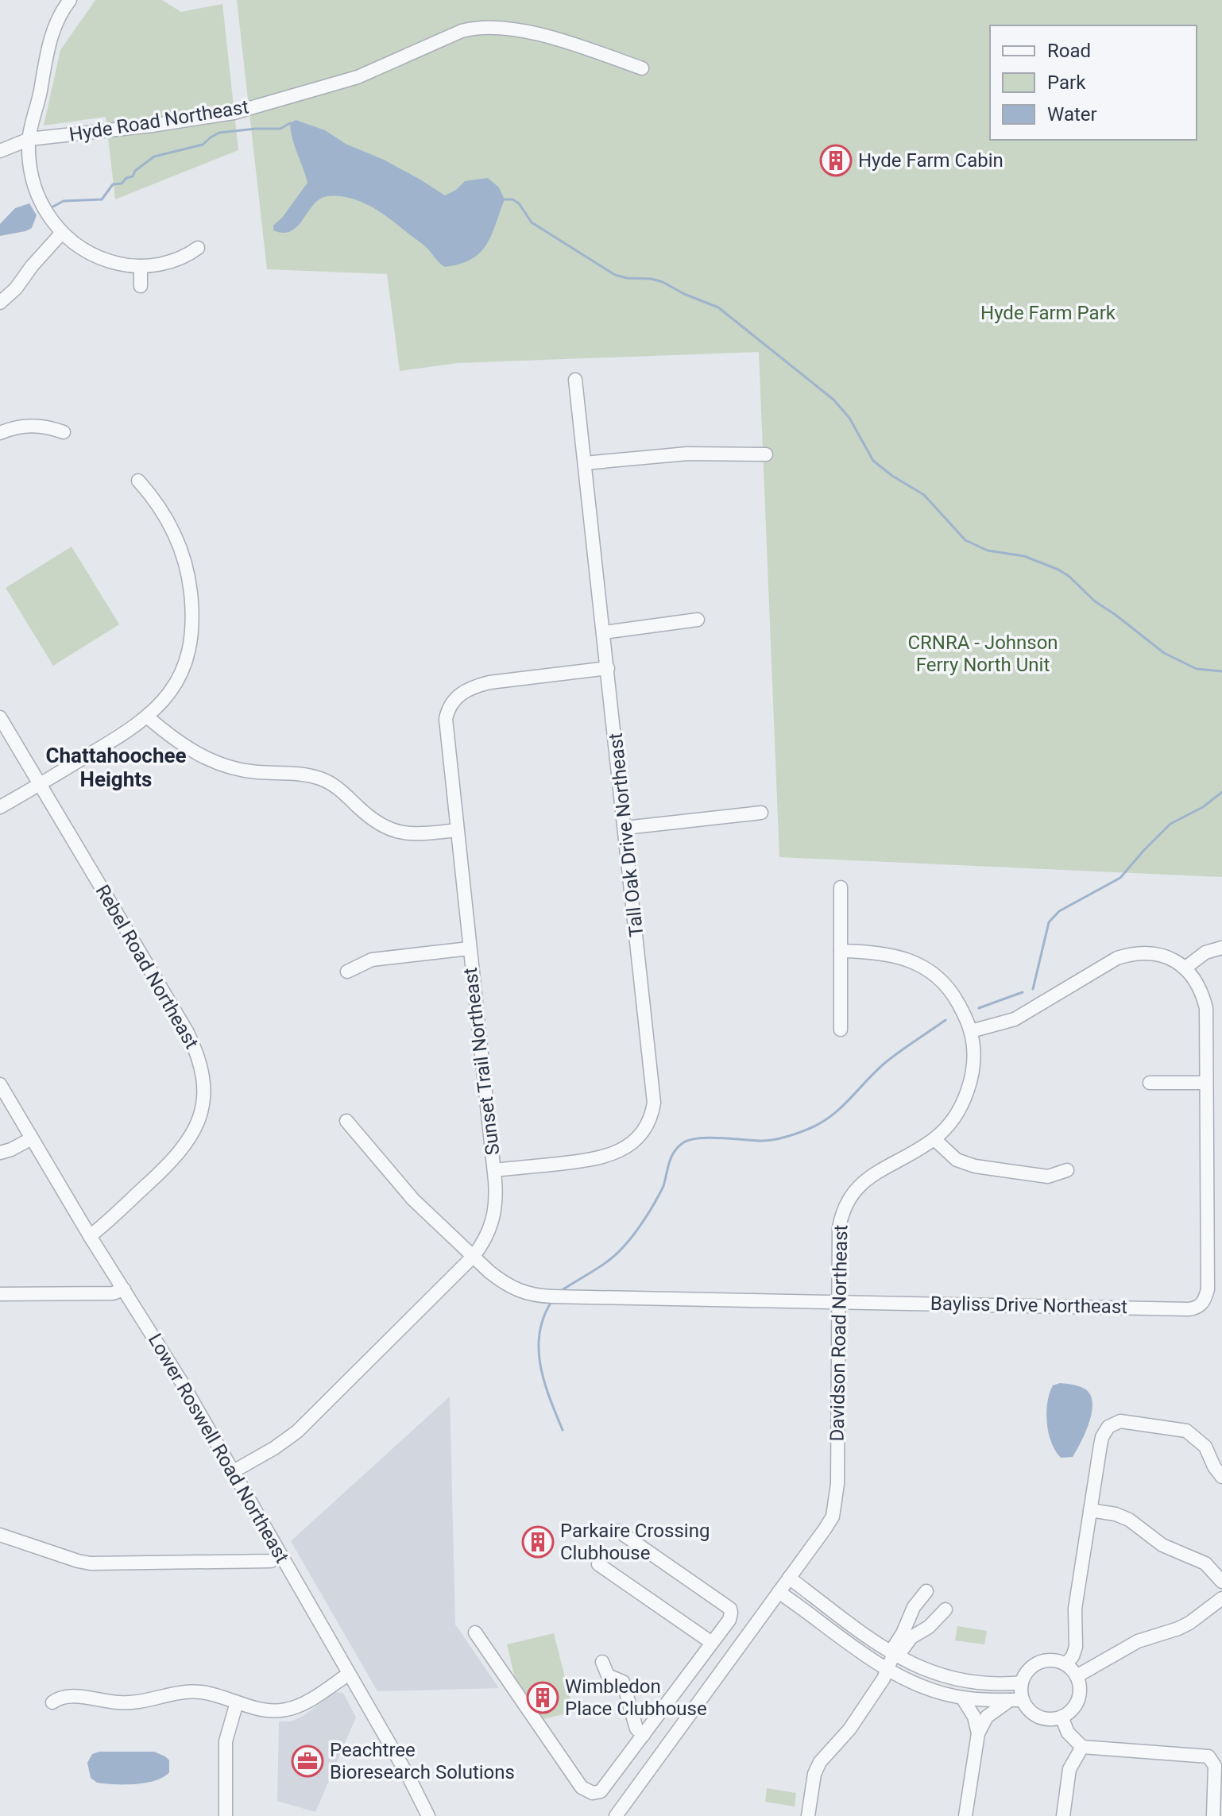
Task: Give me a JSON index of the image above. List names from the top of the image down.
{
  "streets": {
    "street": [
      "Hyde Road Northeast",
      "Tall Oak Drive Northeast",
      "Rebel Road Northeast",
      "Sunset Trail Northeast",
      "Bayliss Drive Northeast",
      "Davidson Road Northeast",
      "Lower Roswell Road Northeast"
    ]
  },
  "crossings": [
    ["Tall Oak Drive Northeast", "Sunset Trail Northeast"],
    ["Rebel Road Northeast", "Lower Roswell Road Northeast"],
    ["Sunset Trail Northeast", "Bayliss Drive Northeast"],
    ["Sunset Trail Northeast", "Lower Roswell Road Northeast"],
    ["Bayliss Drive Northeast", "Davidson Road Northeast"]
  ],
  "districts": ["Chattahoochee Heights"],
  "parks": ["Hyde Farm Park", "CRNRA - Johnson Ferry North Unit"],
  "places": {
    "building": ["Hyde Farm Cabin", "Parkaire Crossing Clubhouse", "Wimbledon Place Clubhouse"],
    "office": ["Peachtree Bioresearch Solutions"]
  },
  "legend": ["Road", "Park", "Water"]
}
